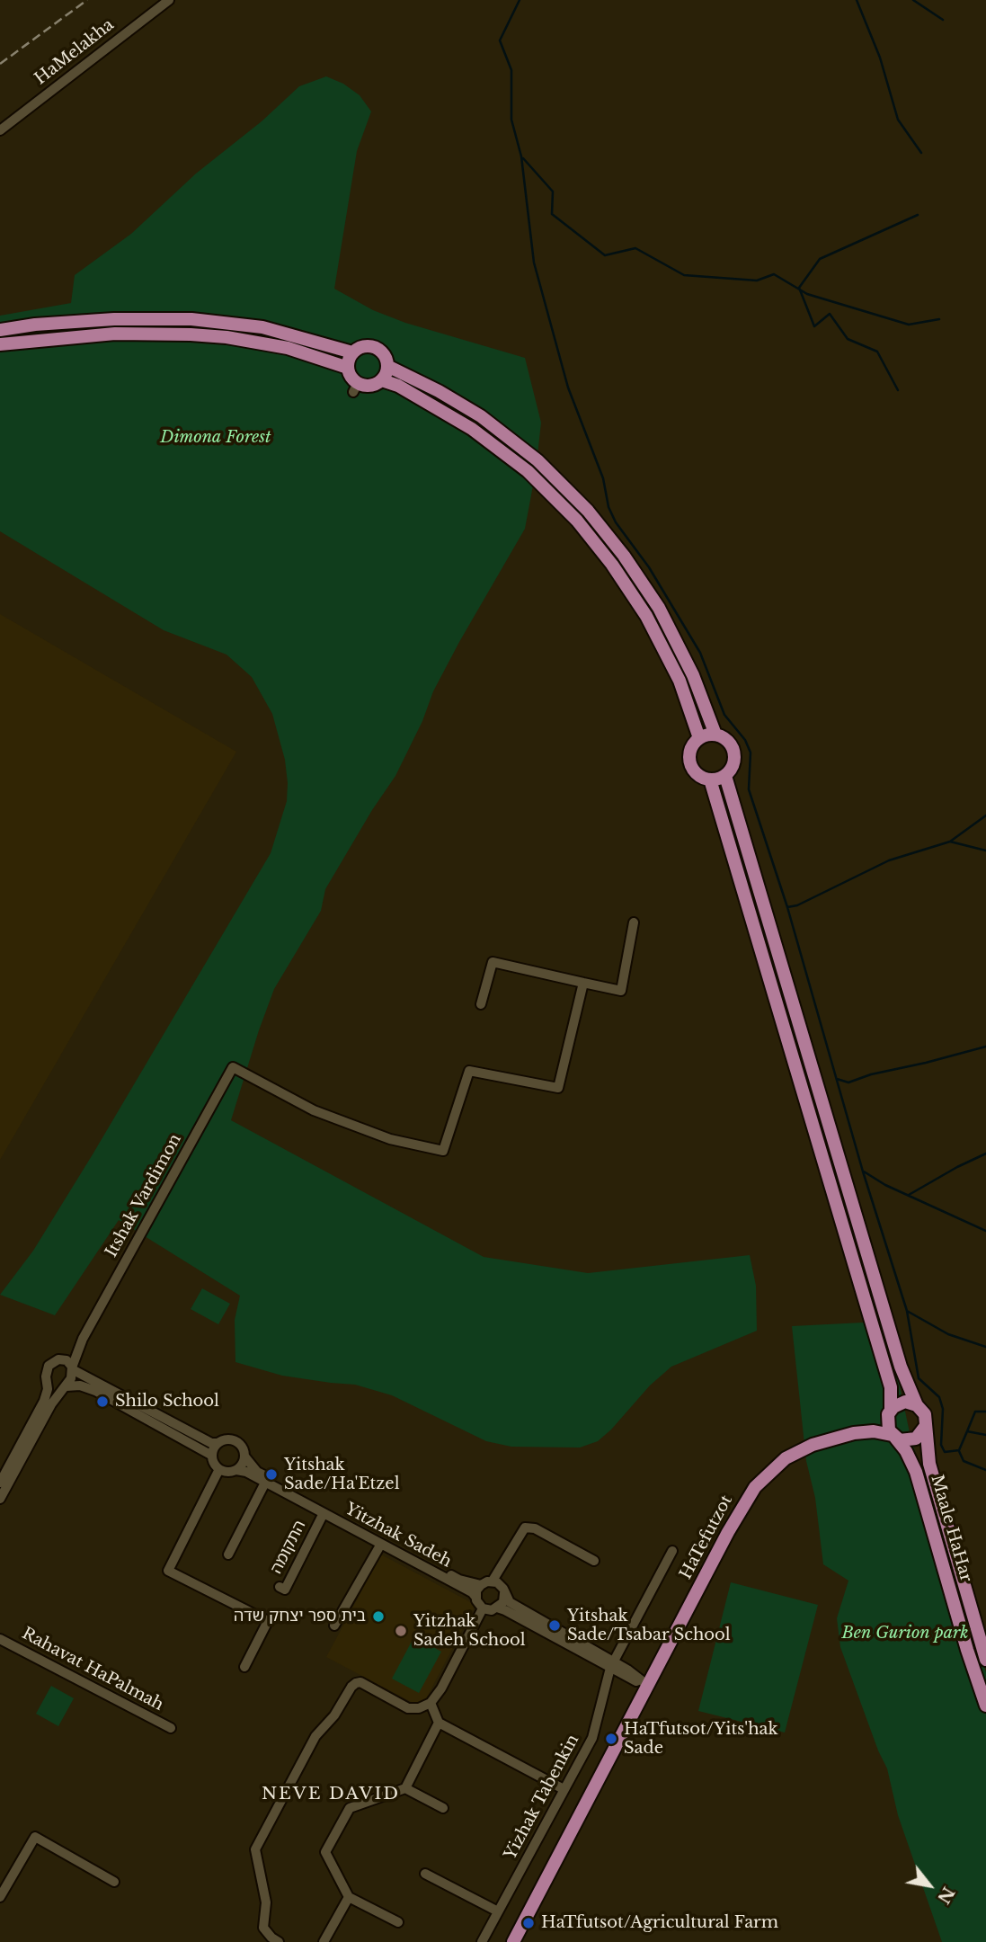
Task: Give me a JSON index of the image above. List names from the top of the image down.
{
  "streets": {
    "main road": ["Maale HaHar", "HaTefutzot"],
    "street": [
      "HaMelakha",
      "Itshak Vardimon",
      "Yitzhak Sadeh",
      "התקומה",
      "Rahavat HaPalmah",
      "Yizhak Tabenkin"
    ]
  },
  "crossings": [
    ["Maale HaHar", "HaTefutzot"],
    ["Yitzhak Sadeh", "התקומה"]
  ],
  "districts": ["NEVE DAVID"],
  "parks": ["Dimona Forest", "Ben Gurion park"],
  "places": [
    "Shilo School",
    "Yitshak Sade/Ha'Etzel",
    "בית ספר יצחק שדה",
    "Yitshak Sade/Tsabar School",
    "Yitzhak Sadeh School",
    "HaTfutsot/Yits'hak Sade",
    "HaTfutsot/Agricultural Farm"
  ],
  "north": "bottom right"
}
